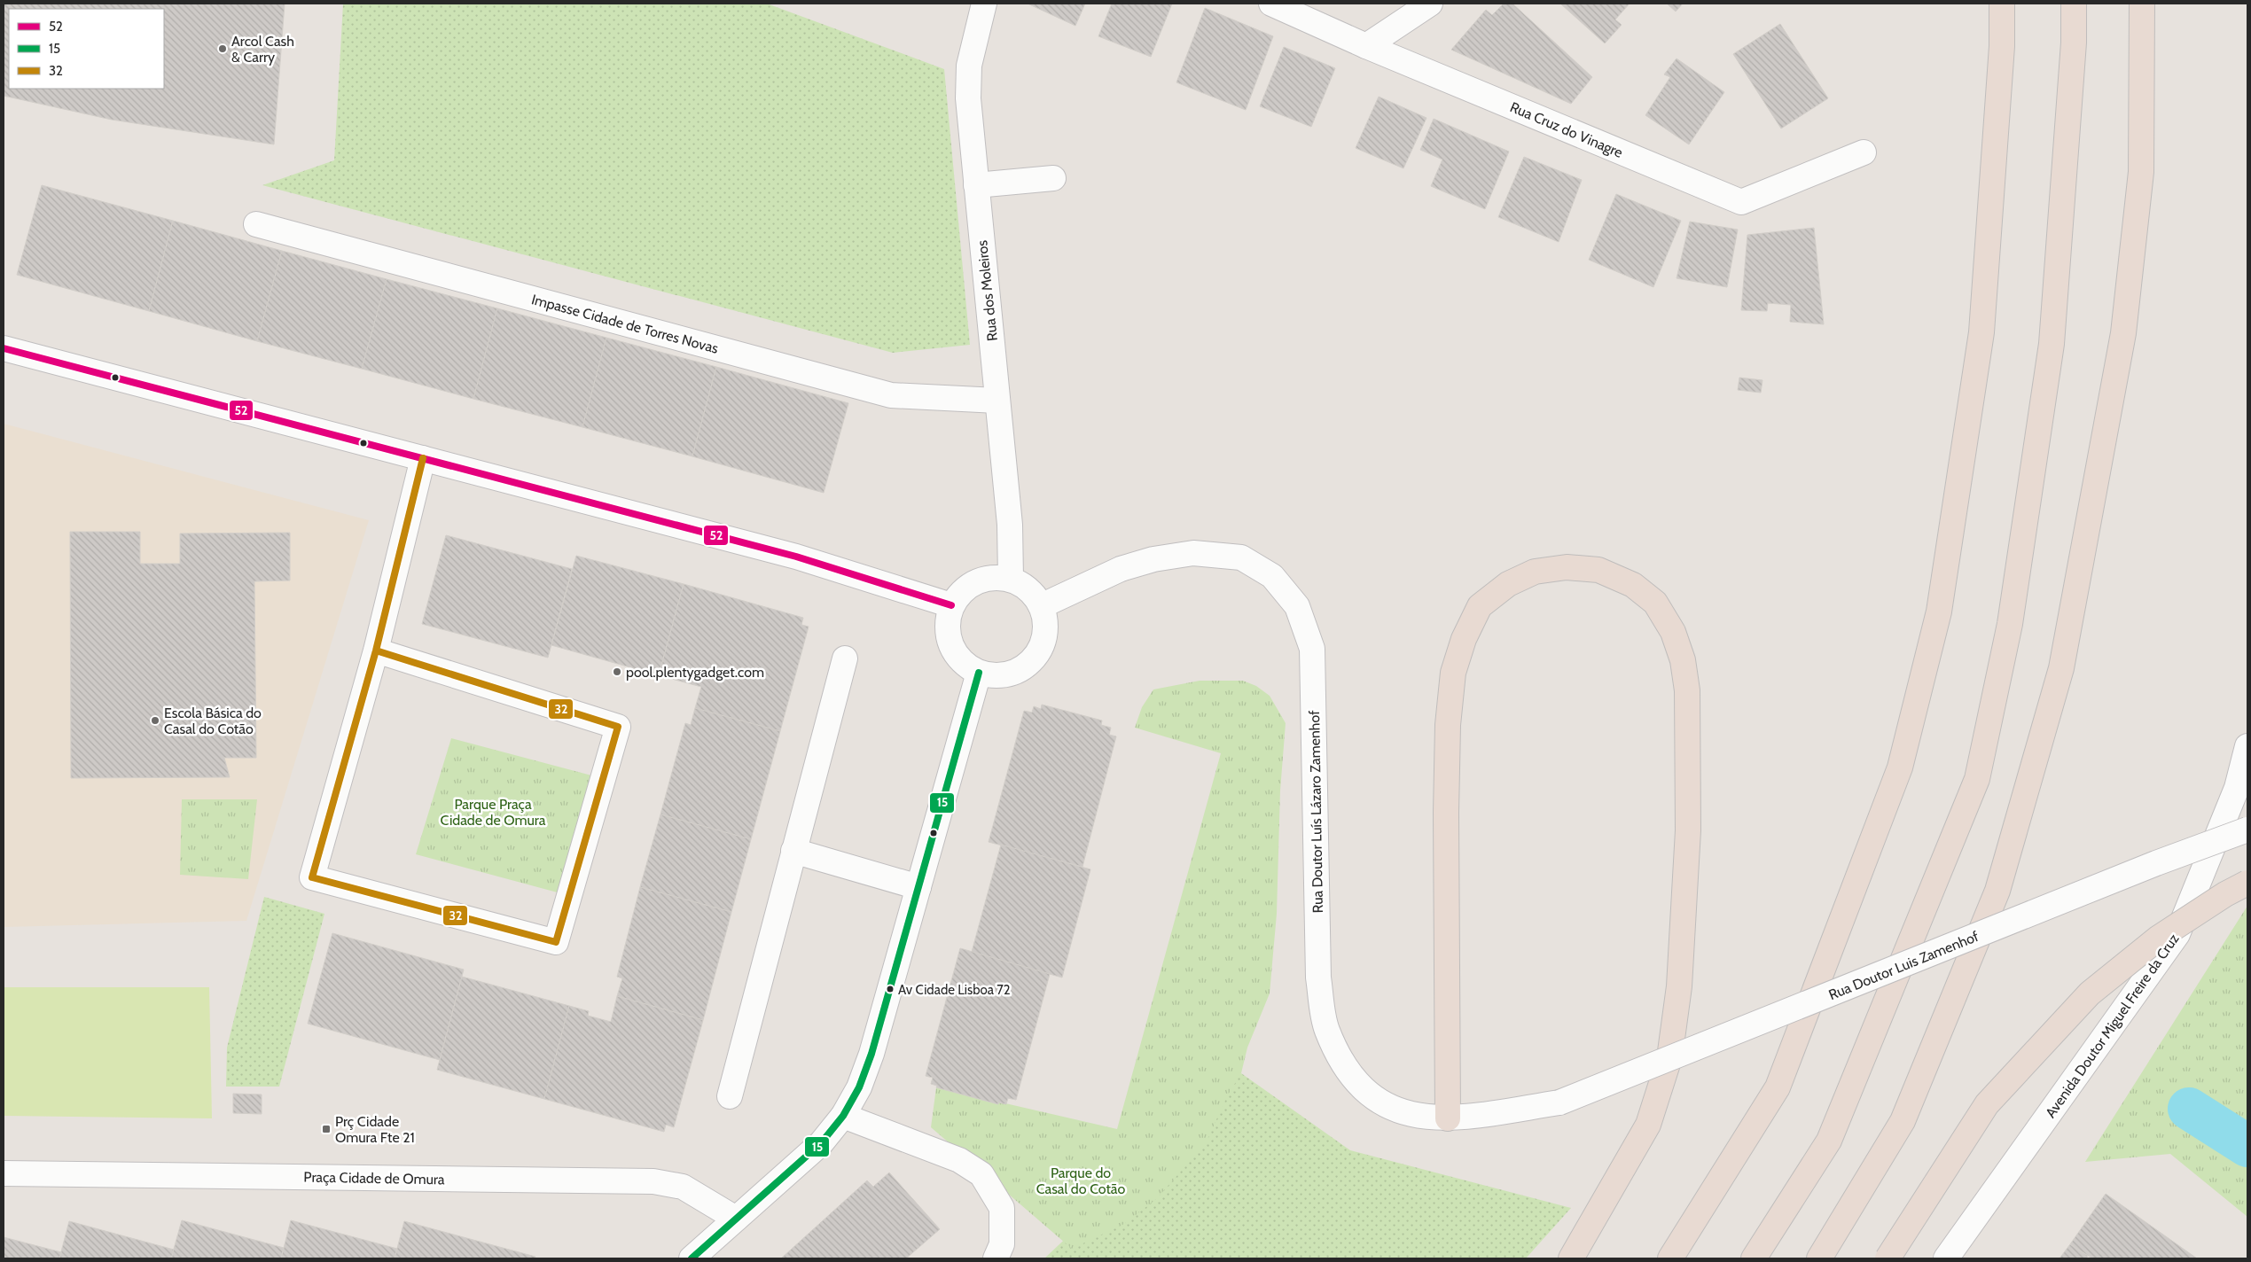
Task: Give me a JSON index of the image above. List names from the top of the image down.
{
  "streets": {
    "street": [
      "Rua Cruz do Vinagre",
      "Rua dos Moleiros",
      "Impasse Cidade de Torres Novas",
      "Rua Doutor Luís Lázaro Zamenhof",
      "Rua Doutor Luis Zamenhof",
      "Avenida Doutor Miguel Freire da Cruz",
      "Praça Cidade de Omura"
    ]
  },
  "crossings": [
    ["Rua dos Moleiros", "Impasse Cidade de Torres Novas"],
    ["Rua dos Moleiros", "Rua Doutor Luís Lázaro Zamenhof"],
    ["Rua Doutor Luís Lázaro Zamenhof", "Rua Doutor Luis Zamenhof"]
  ],
  "parks": ["Parque Praça Cidade de Omura", "Parque do Casal do Cotão"],
  "places": {
    "other": [
      "Arcol Cash & Carry",
      "pool.plentygadget.com",
      "Escola Básica do Casal do Cotão",
      "Av Cidade Lisboa 72"
    ],
    "transit": ["Prç Cidade Omura Fte 21"]
  },
  "lines": ["transit line 52", "transit line 32", "transit line 15"],
  "legend": ["52", "15", "32"]
}
